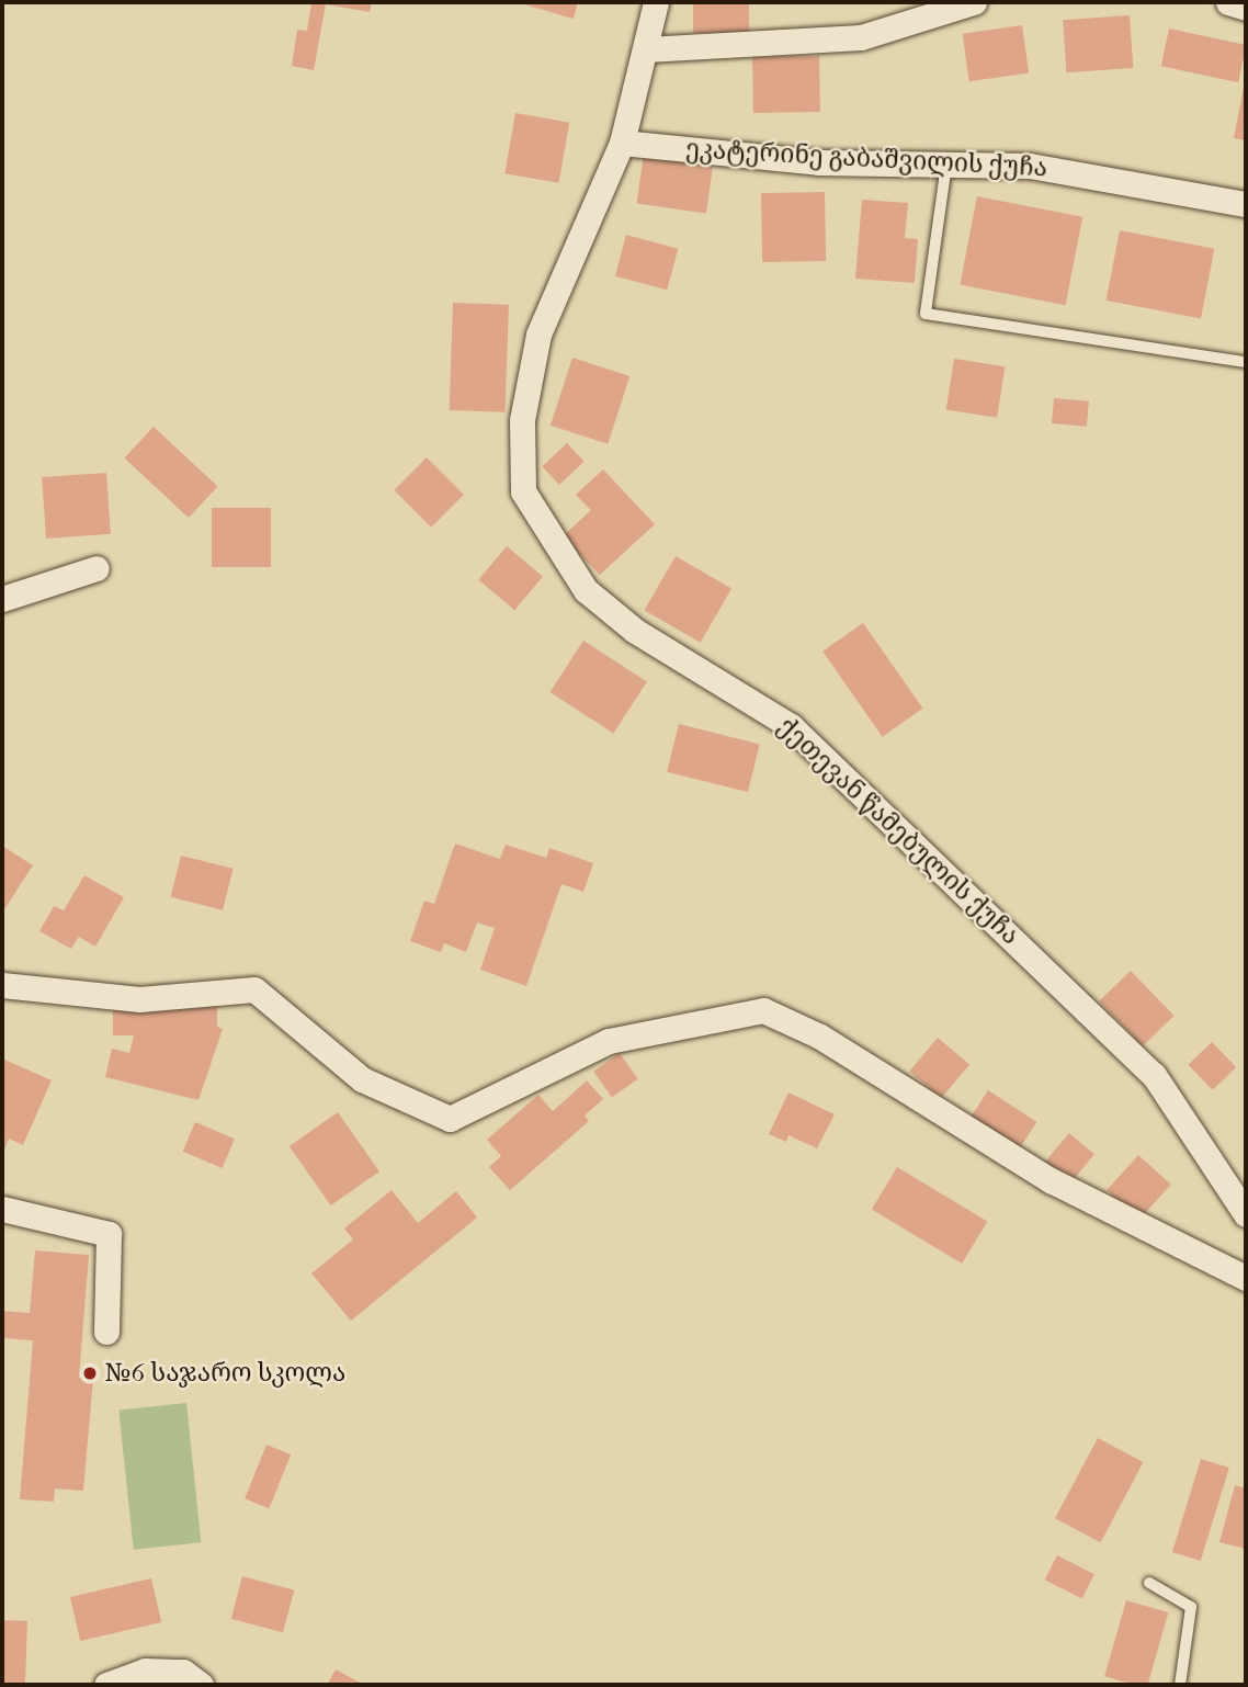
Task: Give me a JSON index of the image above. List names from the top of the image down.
{
  "streets": {
    "street": ["ეკატერინე გაბაშვილის ქუჩა", "ქეთევან წამებულის ქუჩა"]
  },
  "crossings": [
    ["ეკატერინე გაბაშვილის ქუჩა", "ქეთევან წამებულის ქუჩა"]
  ],
  "places": ["№6 საჯარო სკოლა"]
}
